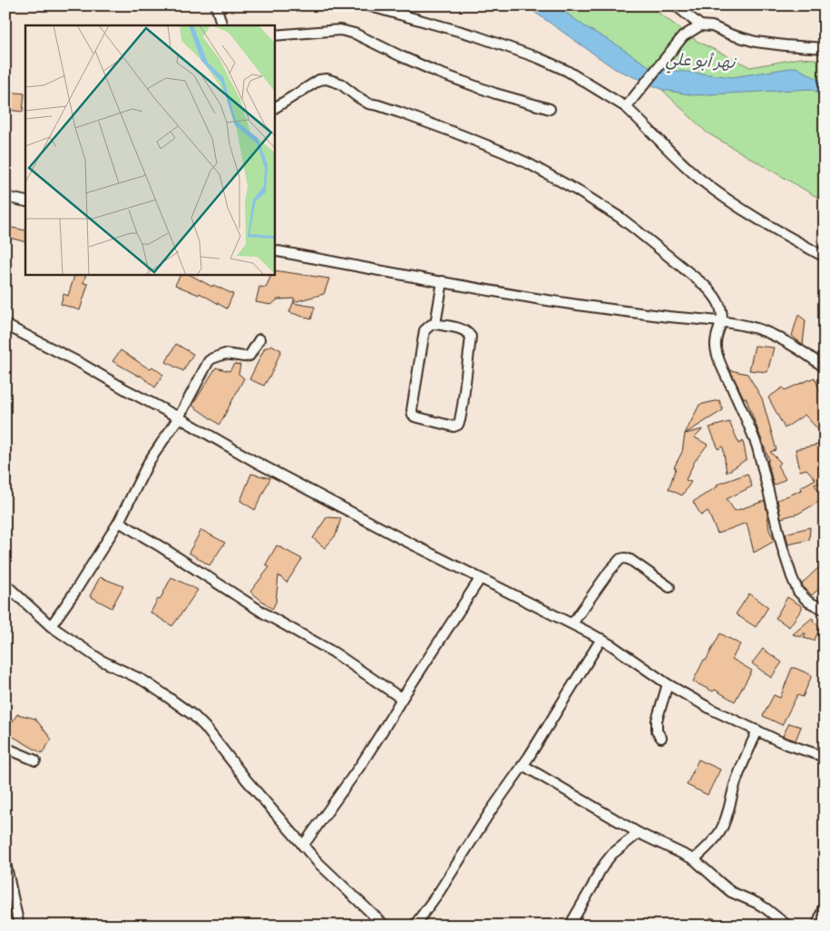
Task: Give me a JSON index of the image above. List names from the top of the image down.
{
  "water": ["نهر أبو علي"]
}
